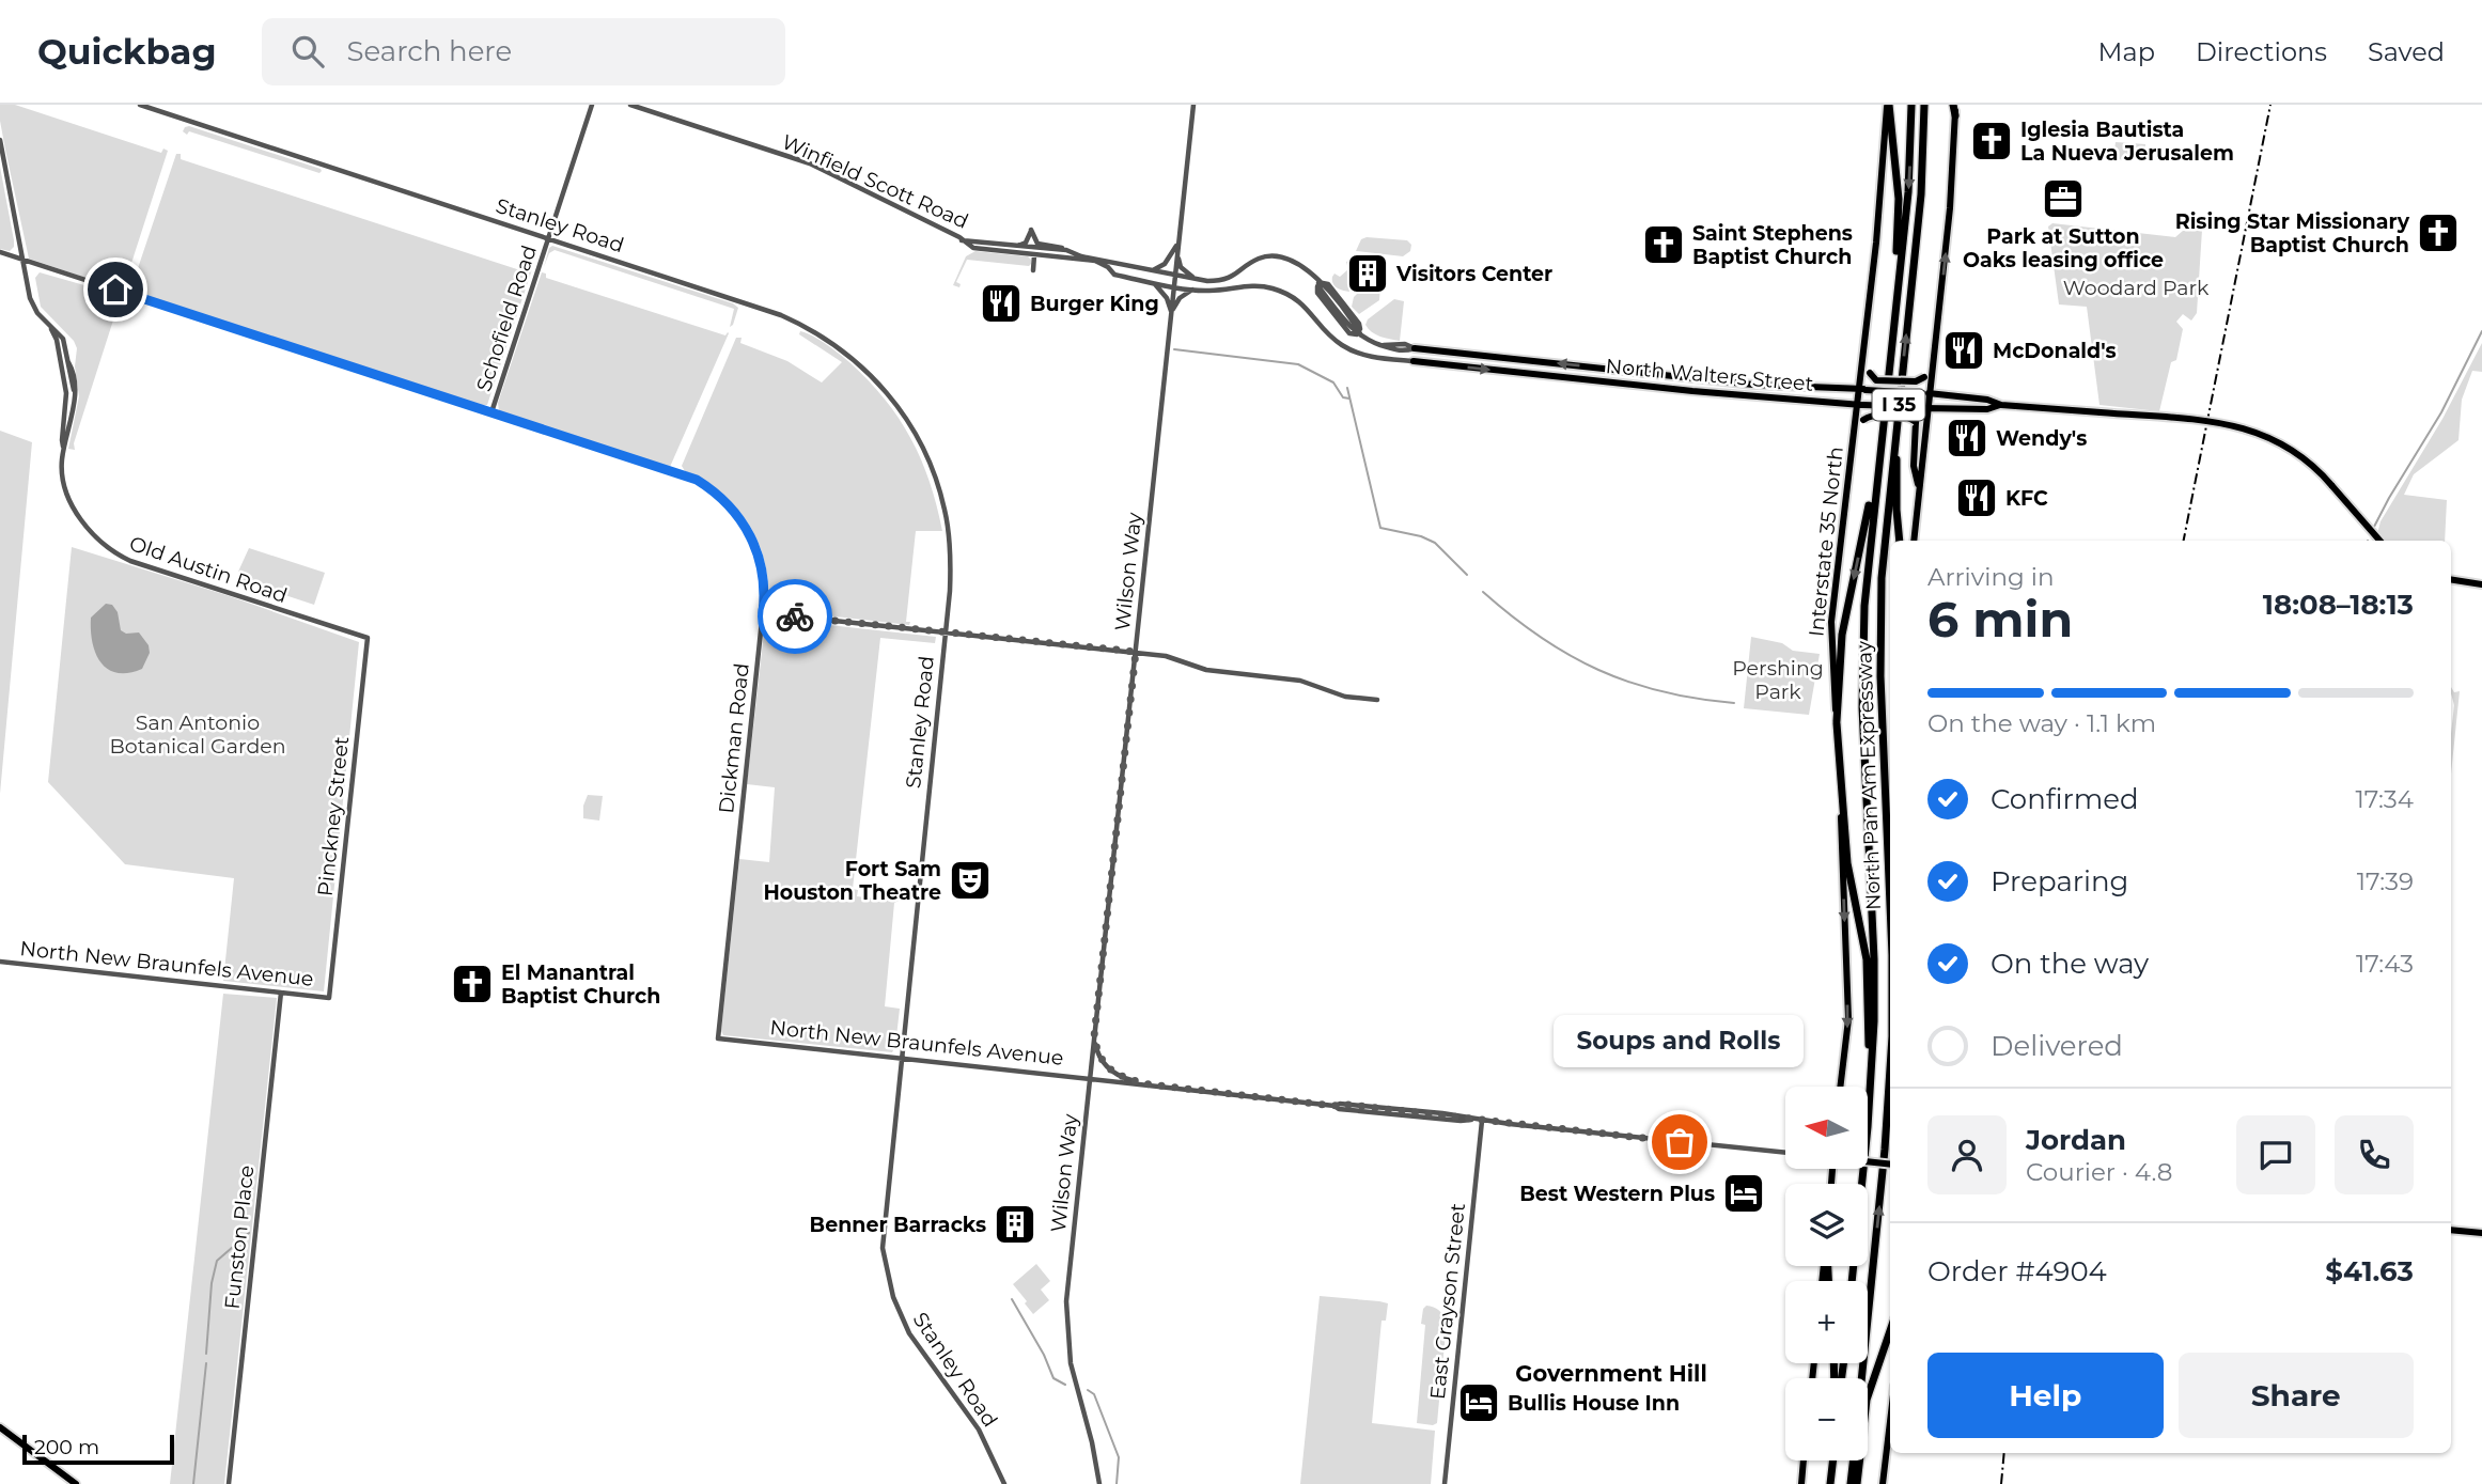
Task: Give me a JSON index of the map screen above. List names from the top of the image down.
{
  "streets": {
    "highway": ["I 35", "North Pan Am Expressway"],
    "main road": ["North Walters Street", "Interstate 35 North"],
    "street": [
      "Winfield Scott Road",
      "Stanley Road",
      "Schofield Road",
      "Old Austin Road",
      "Wilson Way",
      "Dickman Road",
      "Pinckney Street",
      "North New Braunfels Avenue",
      "Funston Place",
      "East Grayson Street"
    ]
  },
  "crossings": [
    ["Winfield Scott Road", "Wilson Way"],
    ["Stanley Road", "Schofield Road"],
    ["Stanley Road", "North New Braunfels Avenue"],
    ["Schofield Road", "Dickman Road"],
    ["North Walters Street", "Interstate 35 North"],
    ["Old Austin Road", "Dickman Road"],
    ["Old Austin Road", "Pinckney Street"],
    ["Wilson Way", "North New Braunfels Avenue"],
    ["Dickman Road", "North New Braunfels Avenue"],
    ["Pinckney Street", "North New Braunfels Avenue"],
    ["North New Braunfels Avenue", "Funston Place"],
    ["North New Braunfels Avenue", "East Grayson Street"]
  ],
  "one_way": ["Interstate 35 North"],
  "districts": ["Government Hill"],
  "parks": ["Woodard Park", "Pershing Park", "San Antonio Botanical Garden"],
  "places": {
    "church": [
      "Iglesia Bautista La Nueva Jerusalem",
      "Rising Star Missionary Baptist Church",
      "Saint Stephens Baptist Church",
      "El Manantral Baptist Church"
    ],
    "office": ["Park at Sutton Oaks leasing office"],
    "building": ["Visitors Center", "Benner Barracks"],
    "restaurant": [
      "Burger King",
      "McDonald's",
      "Wendy's",
      "KFC"
    ],
    "theatre": ["Fort Sam Houston Theatre"],
    "other": ["Soups and Rolls"],
    "hotel": ["Best Western Plus", "Bullis House Inn"]
  },
  "scale_bar": "200 m",
  "north": "left",
  "page": {
    "header": "Quickbag",
    "search": "Search here",
    "nav": ["Map", "Directions", "Saved"],
    "heading": ["6 min", "Arriving in", "18:08–18:13"],
    "panel": [
      "Jordan",
      "Courier · 4.8",
      "Order #4904",
      "$41.63"
    ],
    "bar": "On the way · 1.1 km",
    "list": [
      ["Confirmed", "17:34"],
      ["Preparing", "17:39"],
      ["On the way", "17:43"],
      "Delivered"
    ],
    "bubble": "Soups and Rolls",
    "map_buttons": ["+", "−"],
    "buttons": ["Help", "Share"],
    "scale": "200 m"
  }
}
